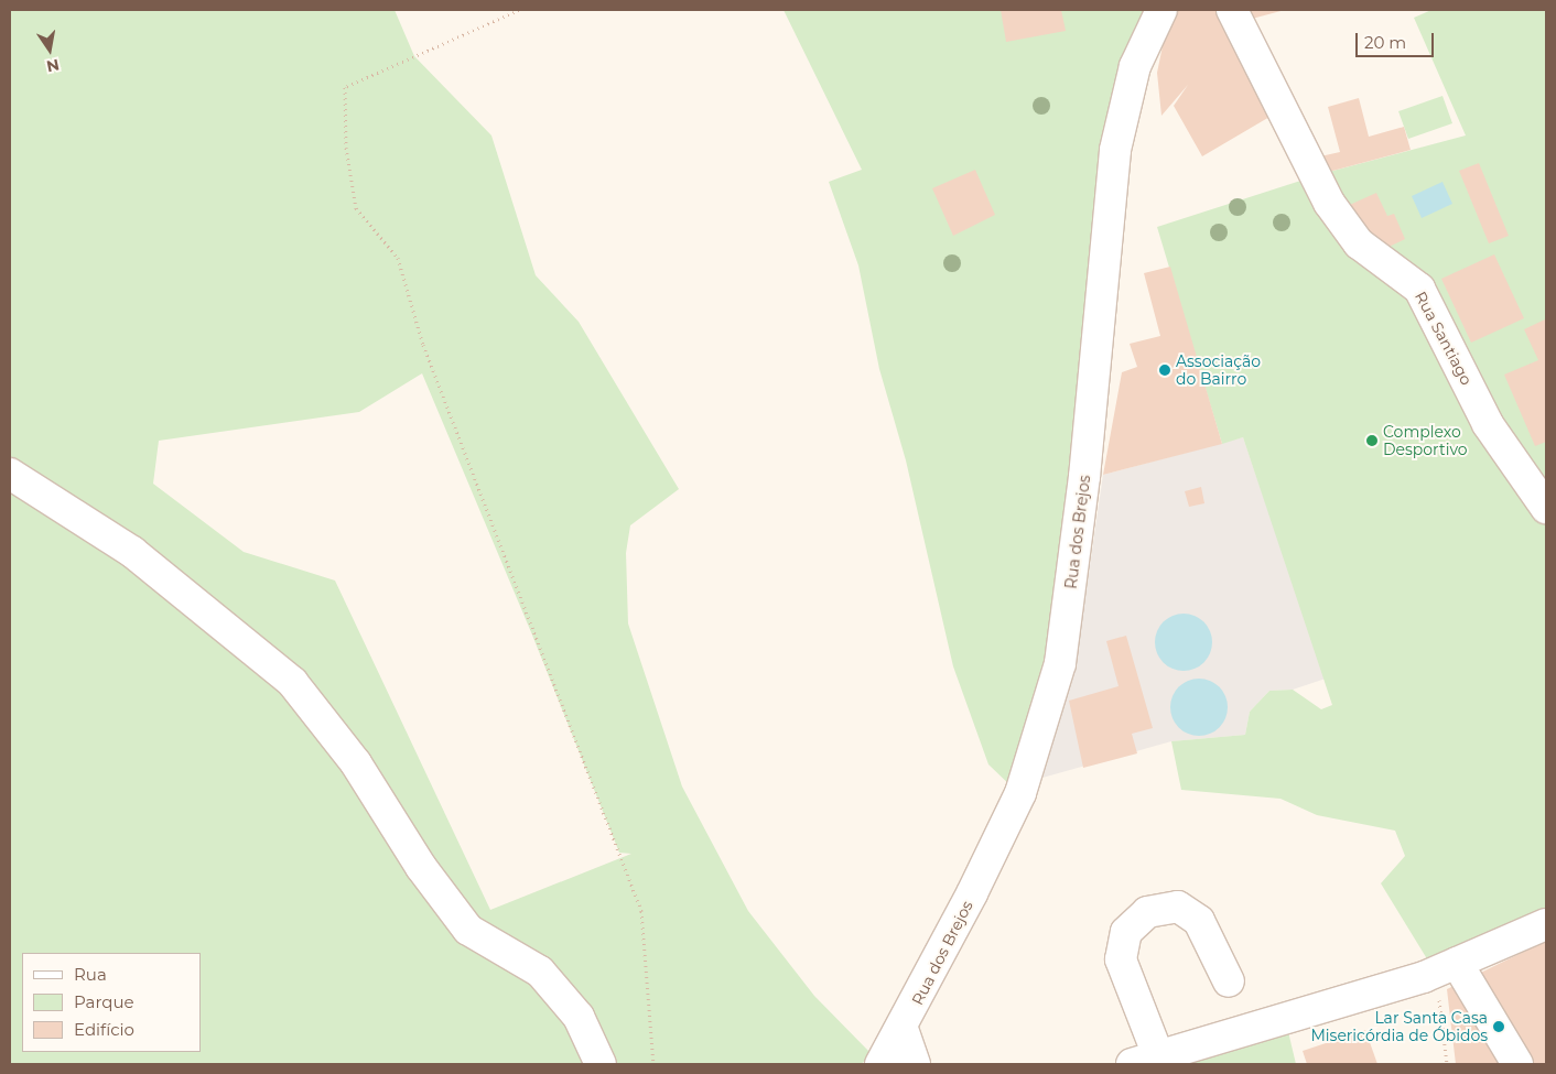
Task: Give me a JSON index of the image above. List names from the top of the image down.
{
  "streets": {
    "street": ["Rua Santiago", "Rua dos Brejos"]
  },
  "places": ["Associação do Bairro", "Complexo Desportivo", "Lar Santa Casa Misericórdia de Óbidos"],
  "legend": ["Rua", "Parque", "Edifício"],
  "scale_bar": "20 m",
  "north": "bottom"
}
